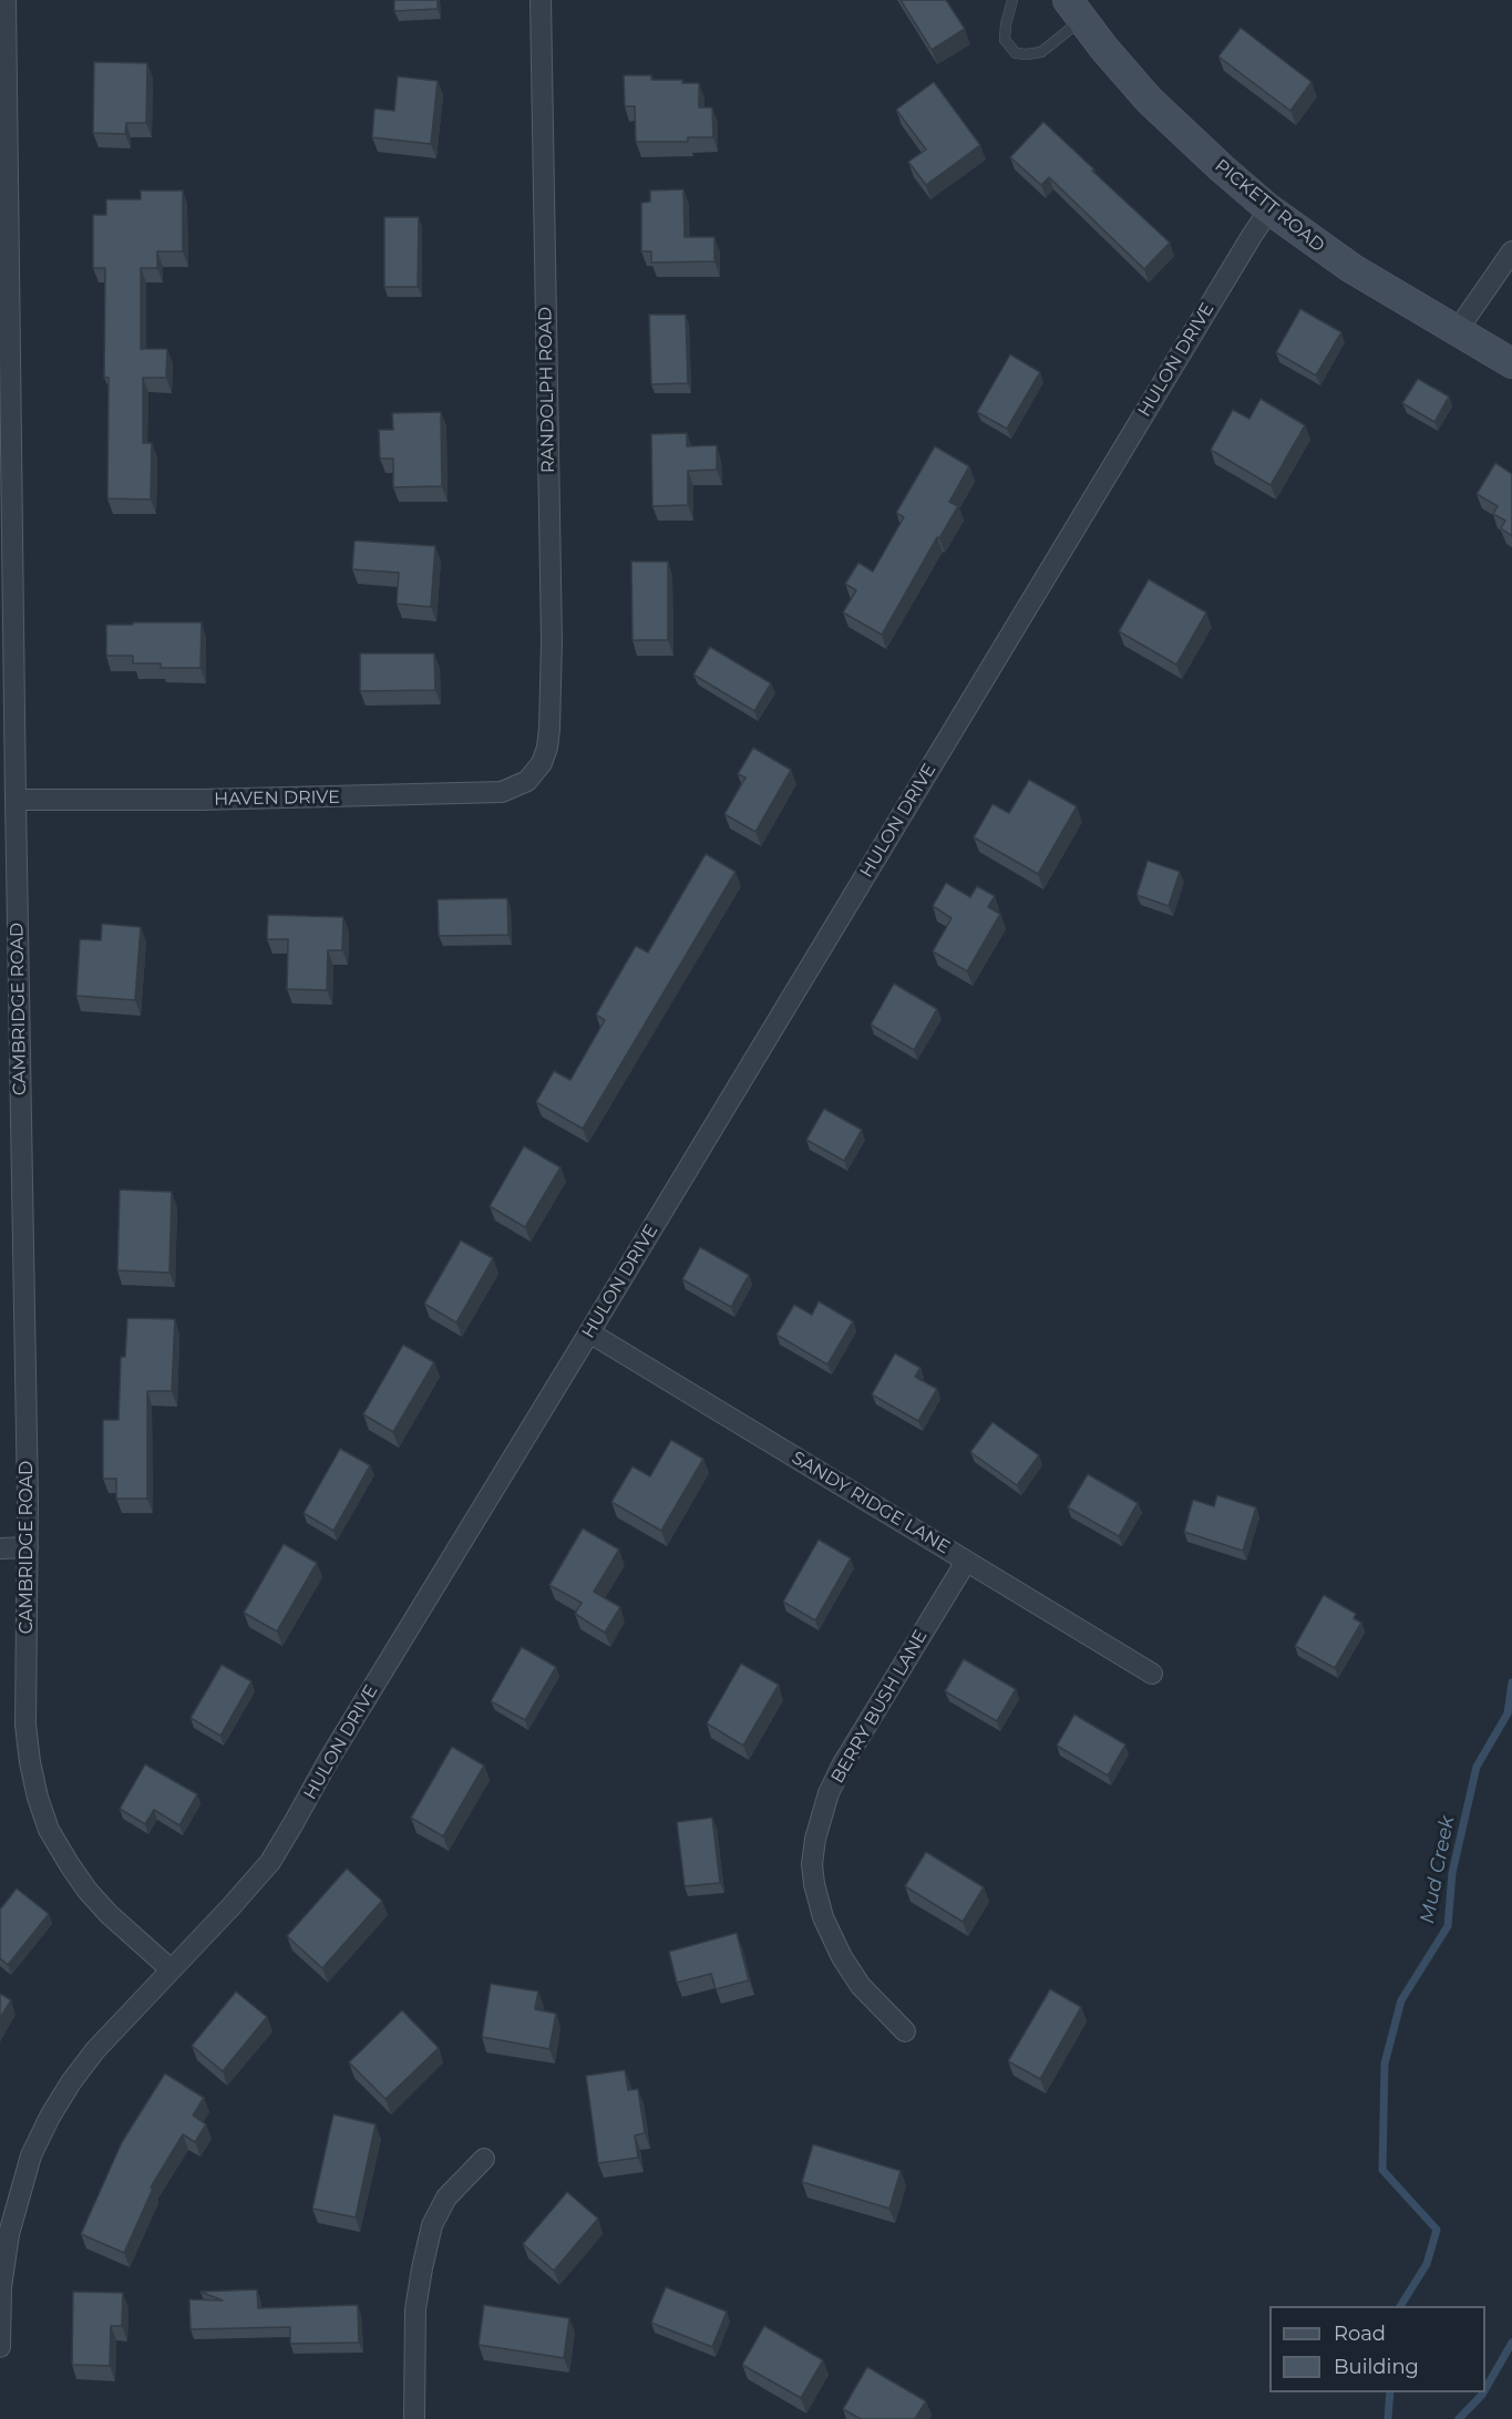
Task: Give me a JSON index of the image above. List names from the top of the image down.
{
  "streets": {
    "street": [
      "PICKETT ROAD",
      "HULON DRIVE",
      "RANDOLPH ROAD",
      "HAVEN DRIVE",
      "CAMBRIDGE ROAD",
      "SANDY RIDGE LANE",
      "BERRY BUSH LANE"
    ]
  },
  "crossings": [
    ["PICKETT ROAD", "HULON DRIVE"],
    ["HULON DRIVE", "CAMBRIDGE ROAD"],
    ["HULON DRIVE", "SANDY RIDGE LANE"],
    ["RANDOLPH ROAD", "HAVEN DRIVE"],
    ["HAVEN DRIVE", "CAMBRIDGE ROAD"],
    ["SANDY RIDGE LANE", "BERRY BUSH LANE"]
  ],
  "water": ["Mud Creek"],
  "legend": ["Road", "Building"]
}
